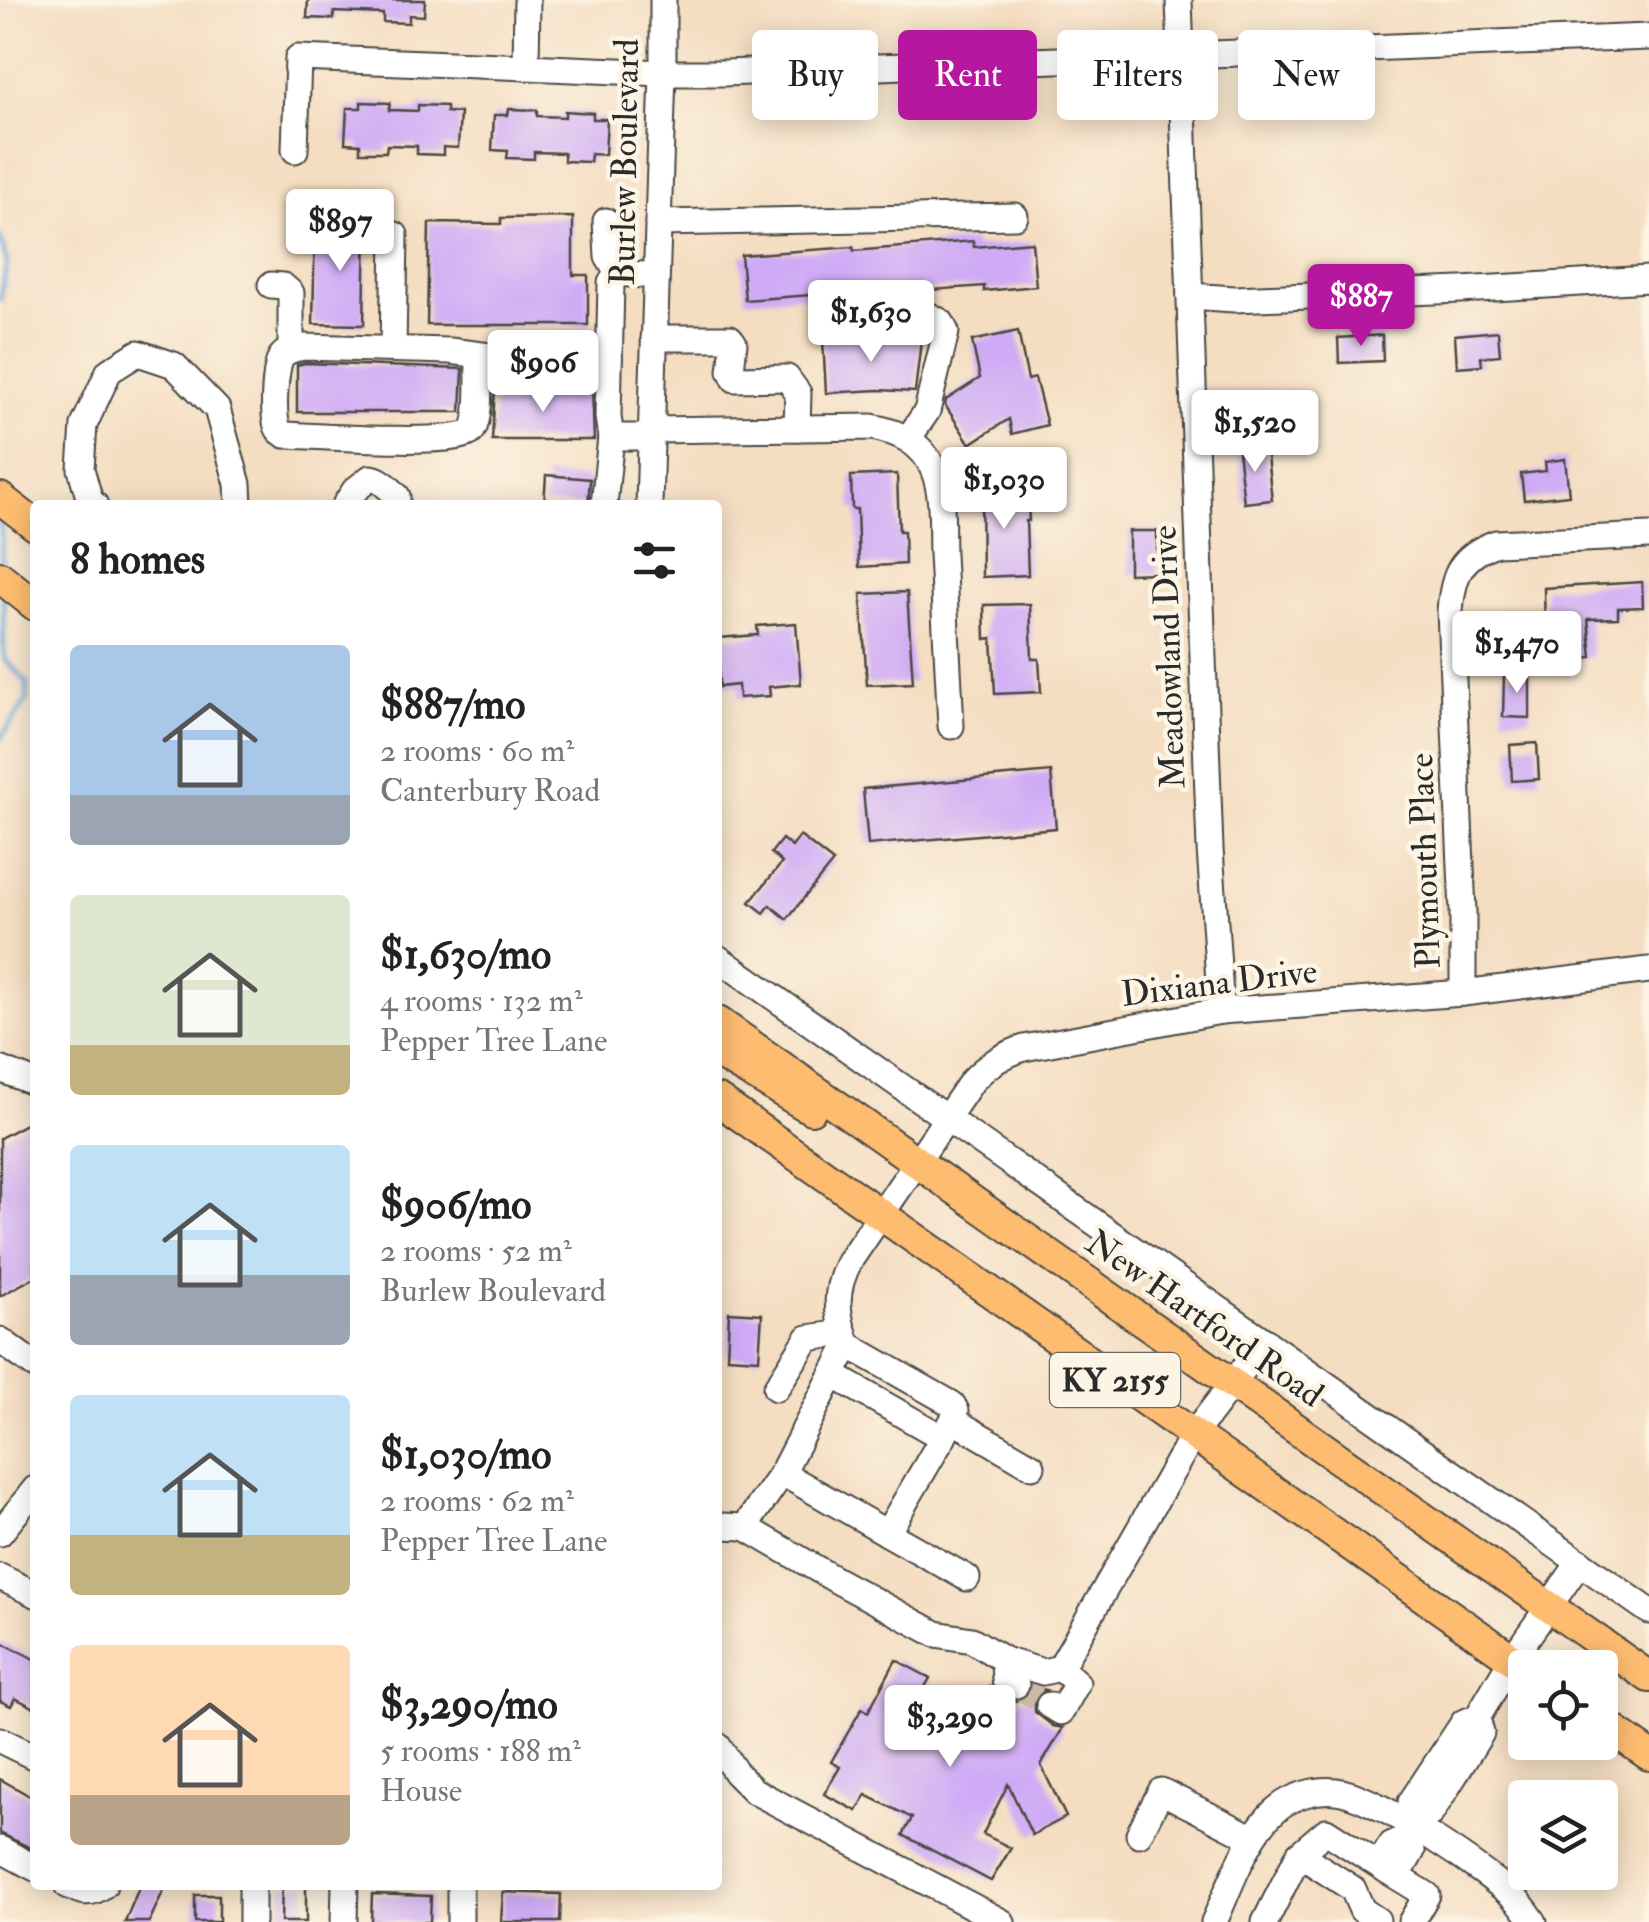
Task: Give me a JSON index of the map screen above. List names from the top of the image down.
{
  "streets": {
    "main road": ["New Hartford Road", "KY 2155"],
    "street": [
      "Burlew Boulevard",
      "Meadowland Drive",
      "Plymouth Place",
      "Dixiana Drive"
    ]
  },
  "crossings": [
    ["Meadowland Drive", "Dixiana Drive"],
    ["Plymouth Place", "Dixiana Drive"],
    ["Dixiana Drive", "New Hartford Road"],
    ["Dixiana Drive", "KY 2155"]
  ],
  "page": {
    "chip": [
      "Buy",
      "Rent",
      "Filters",
      "New"
    ],
    "price": [
      "$897",
      "$887",
      "$1,630",
      "$906",
      "$1,520",
      "$1,030",
      "$1,470",
      "$3,290"
    ],
    "heading": "8 homes",
    "list": [
      {
        "name": "$887/mo",
        "note": "2 rooms · 60 m² · Canterbury Road"
      },
      {
        "name": "$1,630/mo",
        "note": "4 rooms · 132 m² · Pepper Tree Lane"
      },
      {
        "name": "$906/mo",
        "note": "2 rooms · 52 m² · Burlew Boulevard"
      },
      {
        "name": "$1,030/mo",
        "note": "2 rooms · 62 m² · Pepper Tree Lane"
      },
      {
        "name": "$3,290/mo",
        "note": "5 rooms · 188 m² · House"
      }
    ]
  }
}
